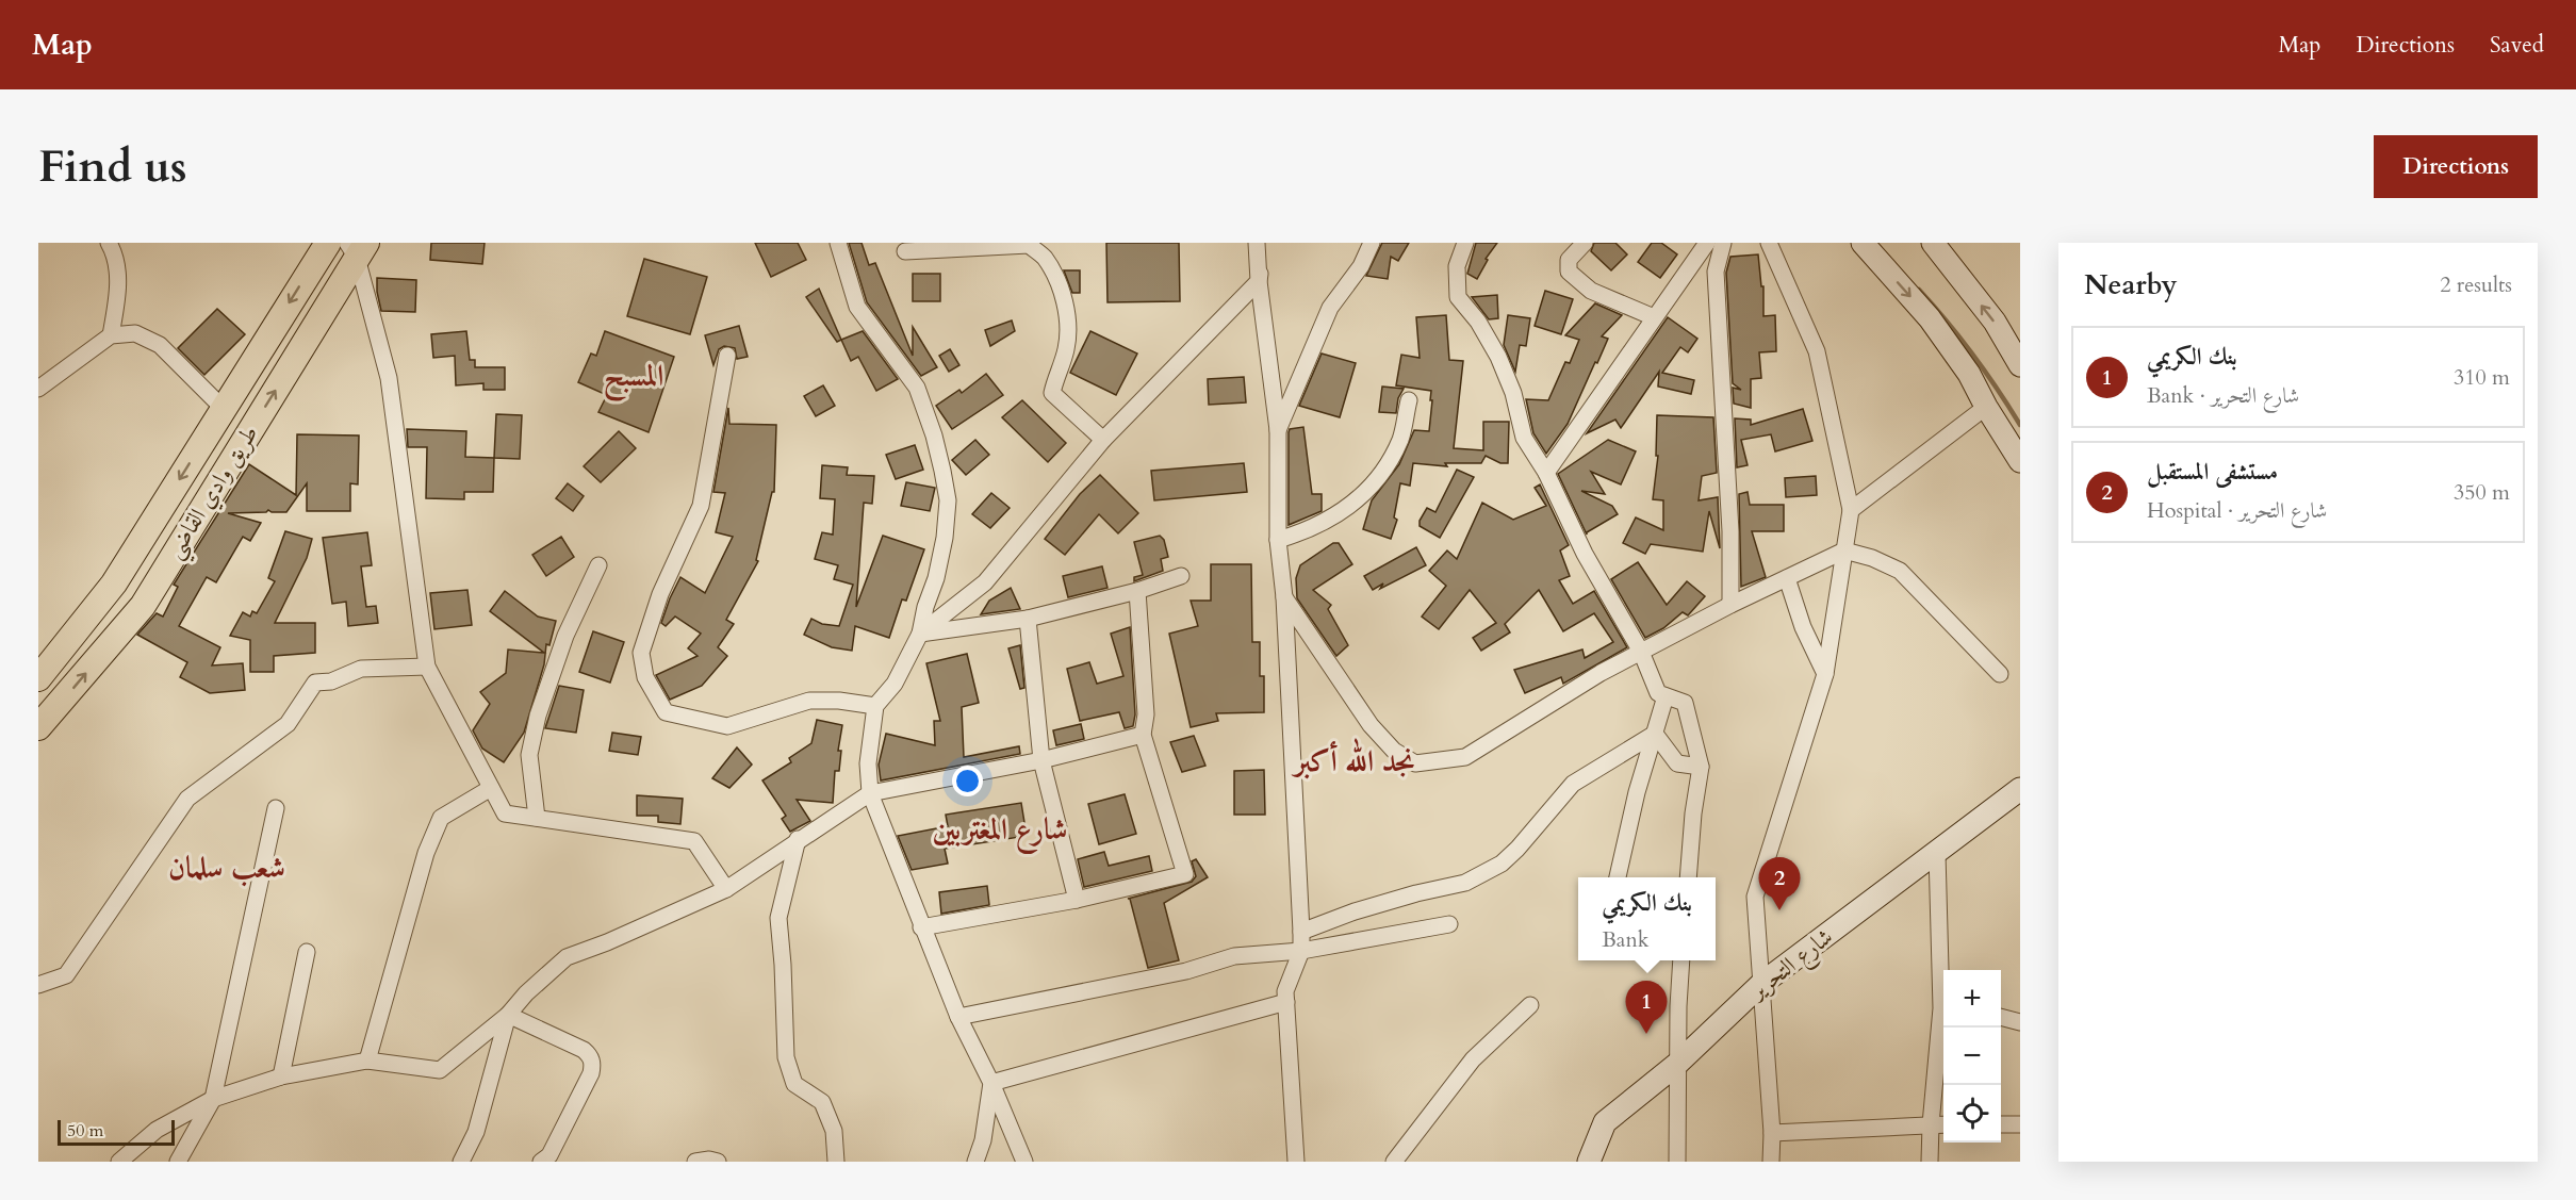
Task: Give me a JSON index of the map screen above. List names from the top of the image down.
{
  "streets": {
    "main road": ["طريق وادي القاضي", "شارع التحرير"]
  },
  "districts": [
    "المسبح",
    "نجد الله أكبر",
    "شارع المغتربين",
    "شعب سلمان"
  ],
  "scale_bar": "50 m",
  "page": {
    "header": "Map",
    "nav": ["Map", "Directions", "Saved"],
    "buttons": "Directions",
    "title": "Find us",
    "heading": ["Nearby", "2 results"],
    "list": [
      {
        "mark": "1",
        "name": "بنك الكريمي",
        "note": "Bank · شارع التحرير",
        "value": "310 m"
      },
      {
        "mark": "2",
        "name": "مستشفى المستقبل",
        "note": "Hospital · شارع التحرير",
        "value": "350 m"
      }
    ],
    "pins": ["2", "1"],
    "popup": ["بنك الكريمي", "Bank"],
    "map_buttons": ["+", "−"],
    "scale": "50 m"
  }
}
